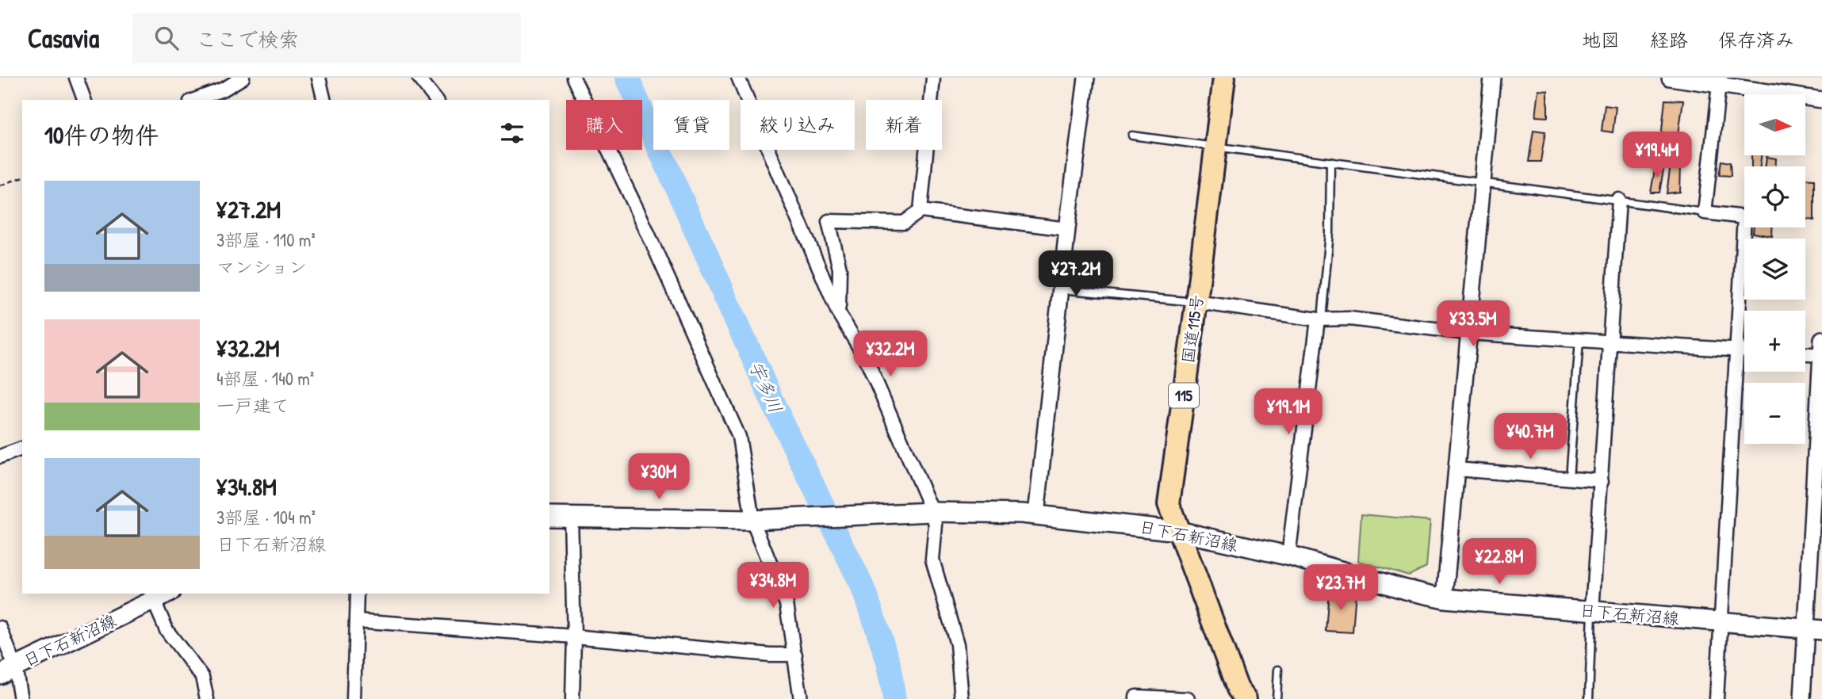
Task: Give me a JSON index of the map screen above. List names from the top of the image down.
{
  "streets": {
    "highway": ["国道115号", "115"],
    "main road": ["日下石新沼線"]
  },
  "crossings": [
    ["国道115号", "日下石新沼線"]
  ],
  "water": ["宇多川"],
  "north": "right",
  "page": {
    "header": "Casavia",
    "search": "ここで検索",
    "nav": ["地図", "経路", "保存済み"],
    "map_buttons": ["+", "−"],
    "chip": [
      "購入",
      "賃貸",
      "絞り込み",
      "新着"
    ],
    "heading": "10件の物件",
    "price": [
      "¥19.4M",
      "¥27.2M",
      "¥33.5M",
      "¥32.2M",
      "¥19.1M",
      "¥40.7M",
      "¥30M",
      "¥22.8M",
      "¥34.8M",
      "¥23.7M"
    ],
    "list": [
      {
        "name": "¥27.2M",
        "note": "3部屋 · 110 m² · マンション"
      },
      {
        "name": "¥32.2M",
        "note": "4部屋 · 140 m² · 一戸建て"
      },
      {
        "name": "¥34.8M",
        "note": "3部屋 · 104 m² · 日下石新沼線"
      }
    ]
  }
}
